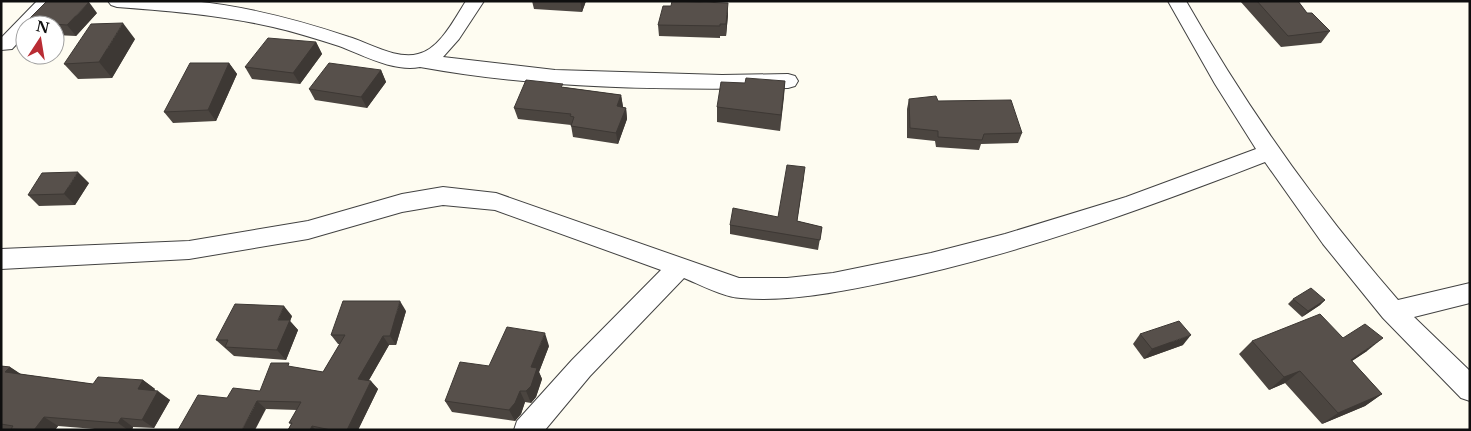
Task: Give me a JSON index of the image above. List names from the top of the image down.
{
  "north": "top"
}
